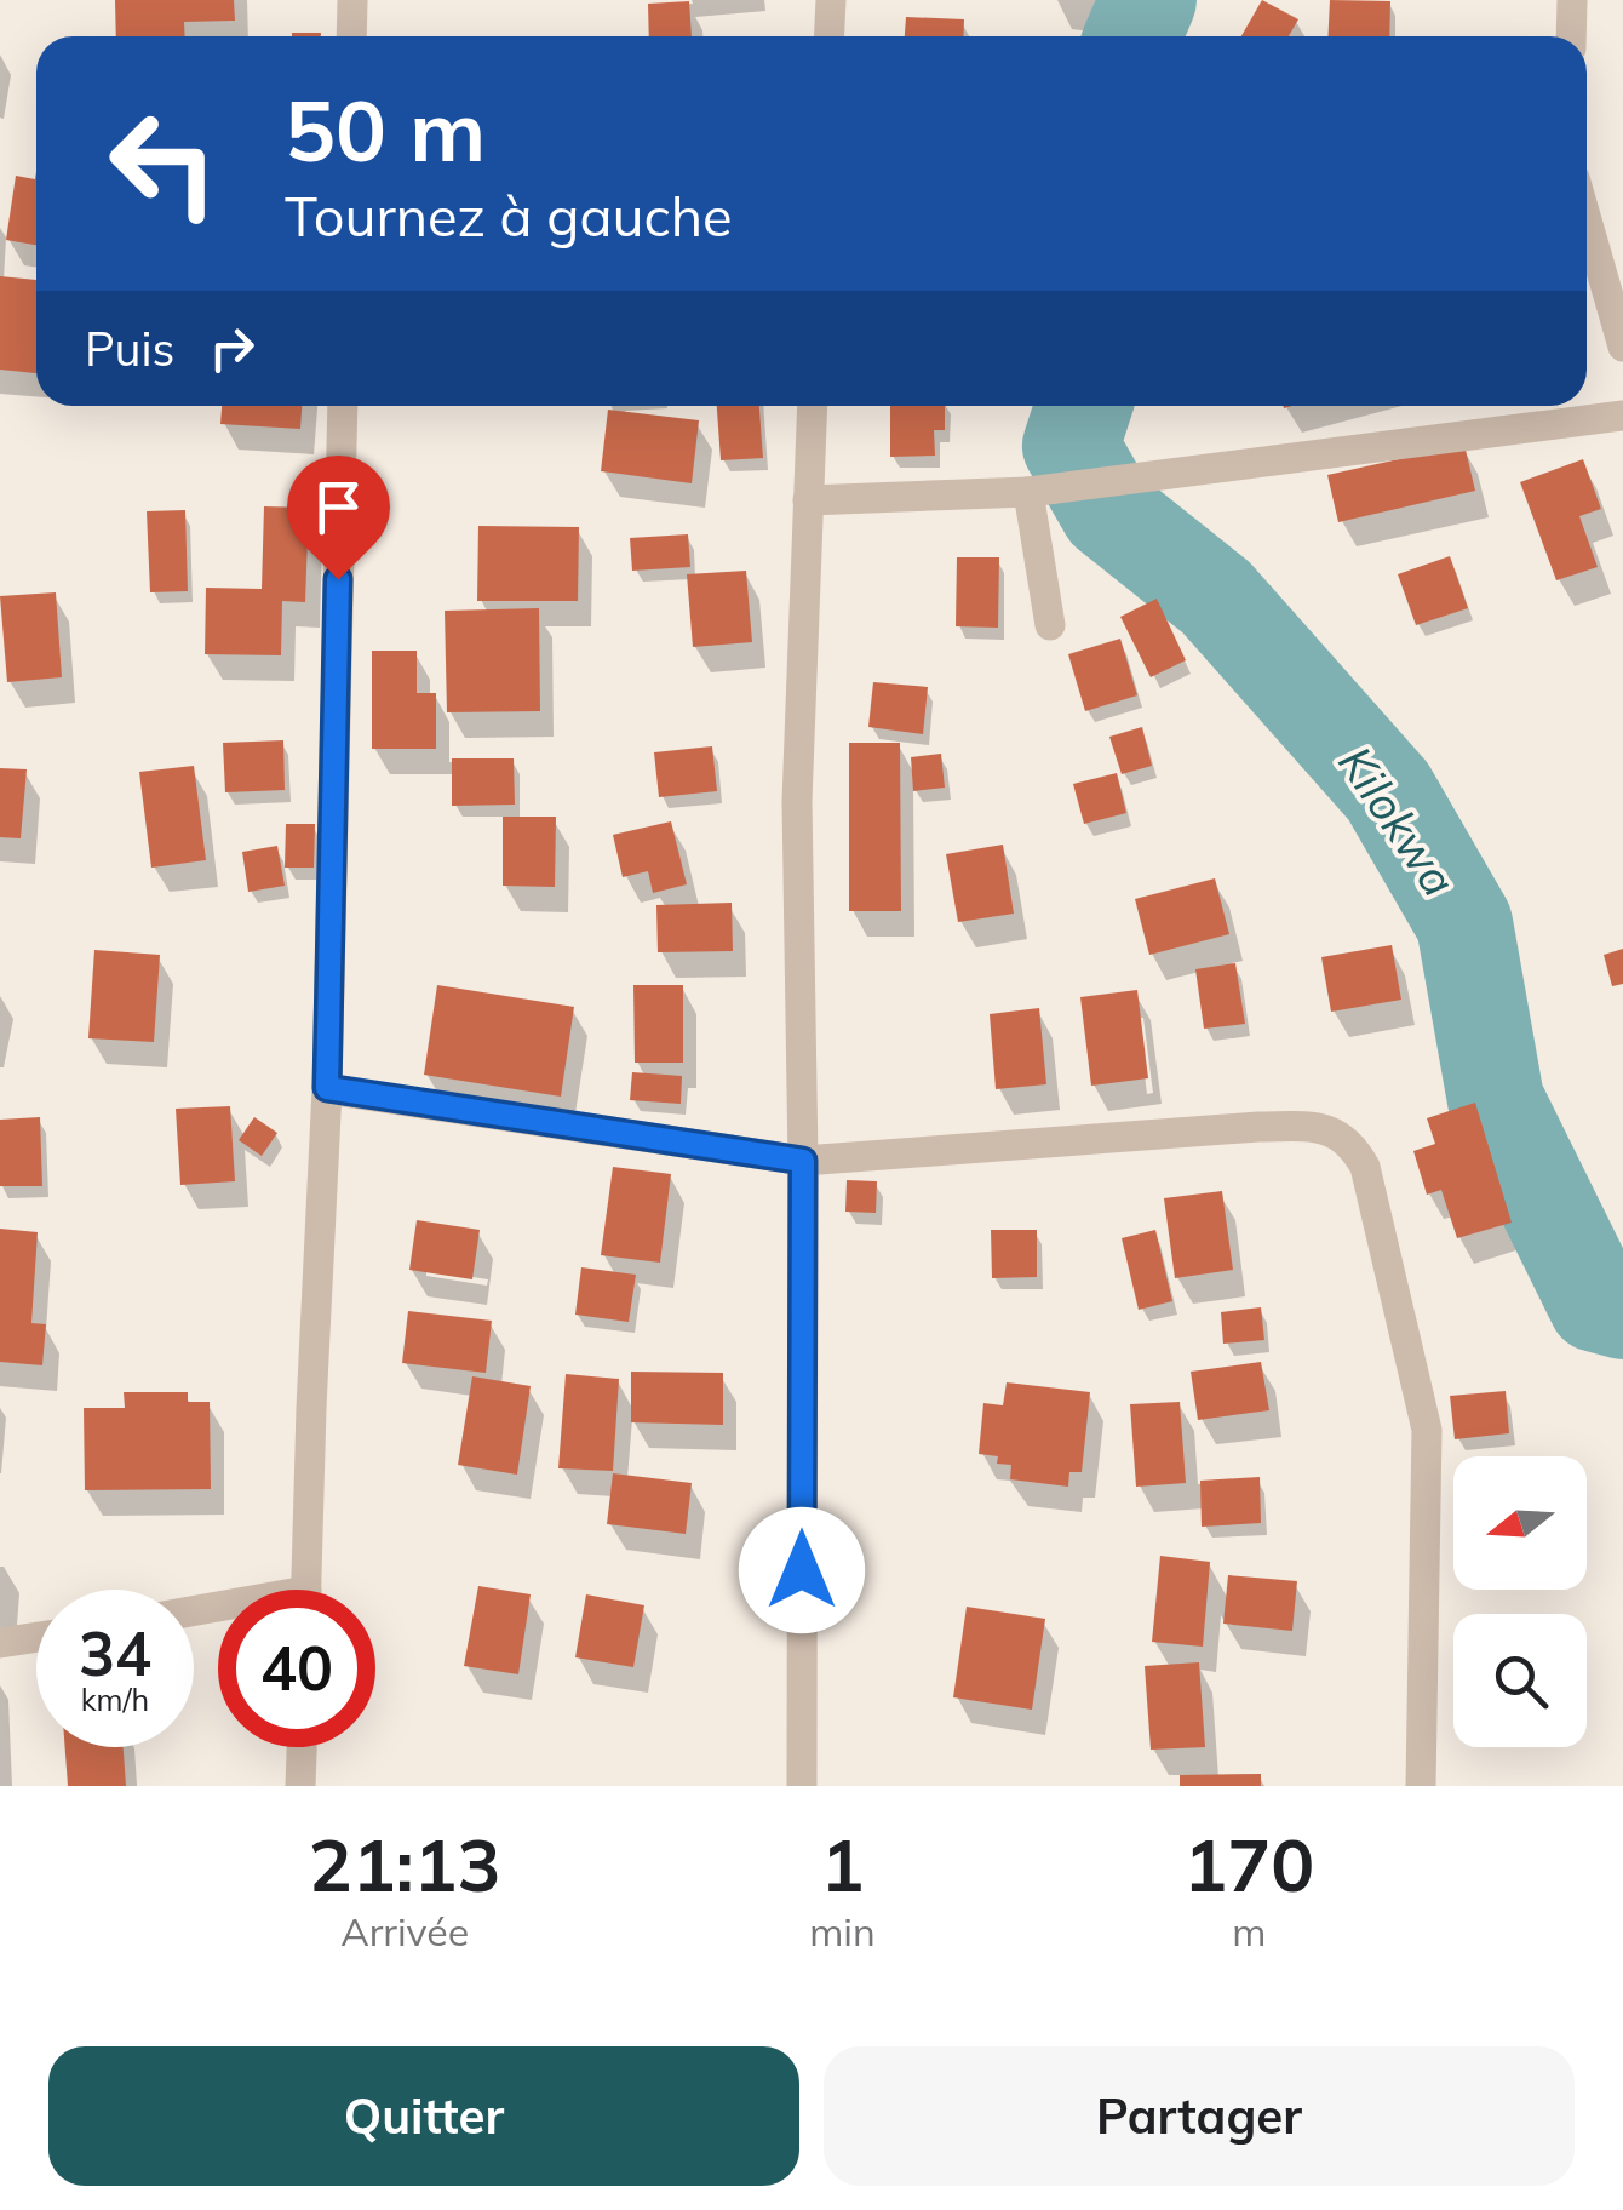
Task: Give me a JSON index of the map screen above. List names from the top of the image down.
{
  "water": ["Kilokwa"],
  "north": "left",
  "page": {
    "turn": ["50 m", "Tournez à gauche"],
    "then": "Puis",
    "speed": "34 km/h",
    "limit": "40",
    "eta": [
      "21:13",
      "Arrivée",
      "1",
      "min",
      "170",
      "m"
    ],
    "buttons": ["Quitter", "Partager"]
  }
}
